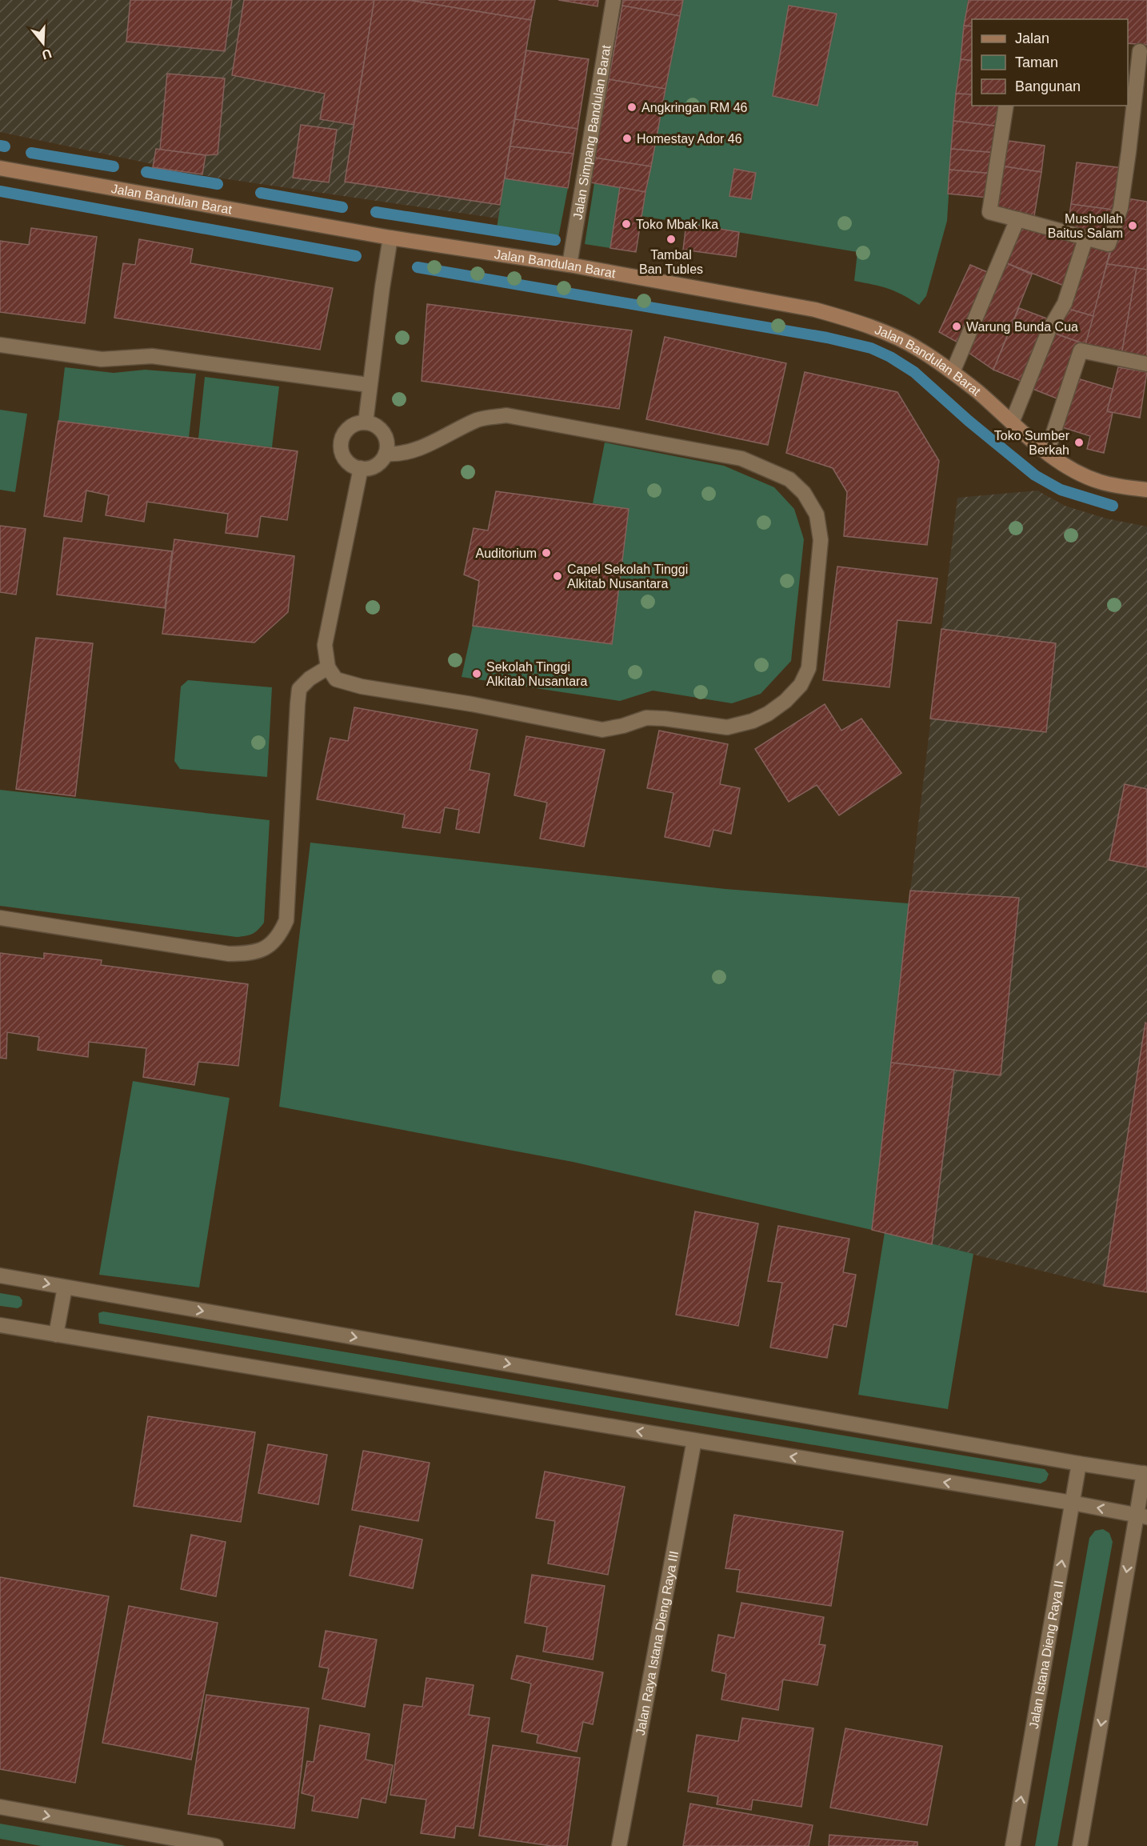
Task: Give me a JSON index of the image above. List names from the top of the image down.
{
  "streets": {
    "street": [
      "Jalan Simpang Bandulan Barat",
      "Jalan Bandulan Barat",
      "Jalan Raya Istana Dieng Raya III",
      "Jalan Istana Dieng Raya II"
    ]
  },
  "crossings": [
    ["Jalan Simpang Bandulan Barat", "Jalan Bandulan Barat"]
  ],
  "places": [
    "Angkringan RM 46",
    "Homestay Ador 46",
    "Toko Mbak Ika",
    "Mushollah Baitus Salam",
    "Tambal Ban Tubles",
    "Warung Bunda Cua",
    "Toko Sumber Berkah",
    "Auditorium",
    "Capel Sekolah Tinggi Alkitab Nusantara",
    "Sekolah Tinggi Alkitab Nusantara"
  ],
  "legend": ["Jalan", "Taman", "Bangunan"],
  "north": "bottom"
}
